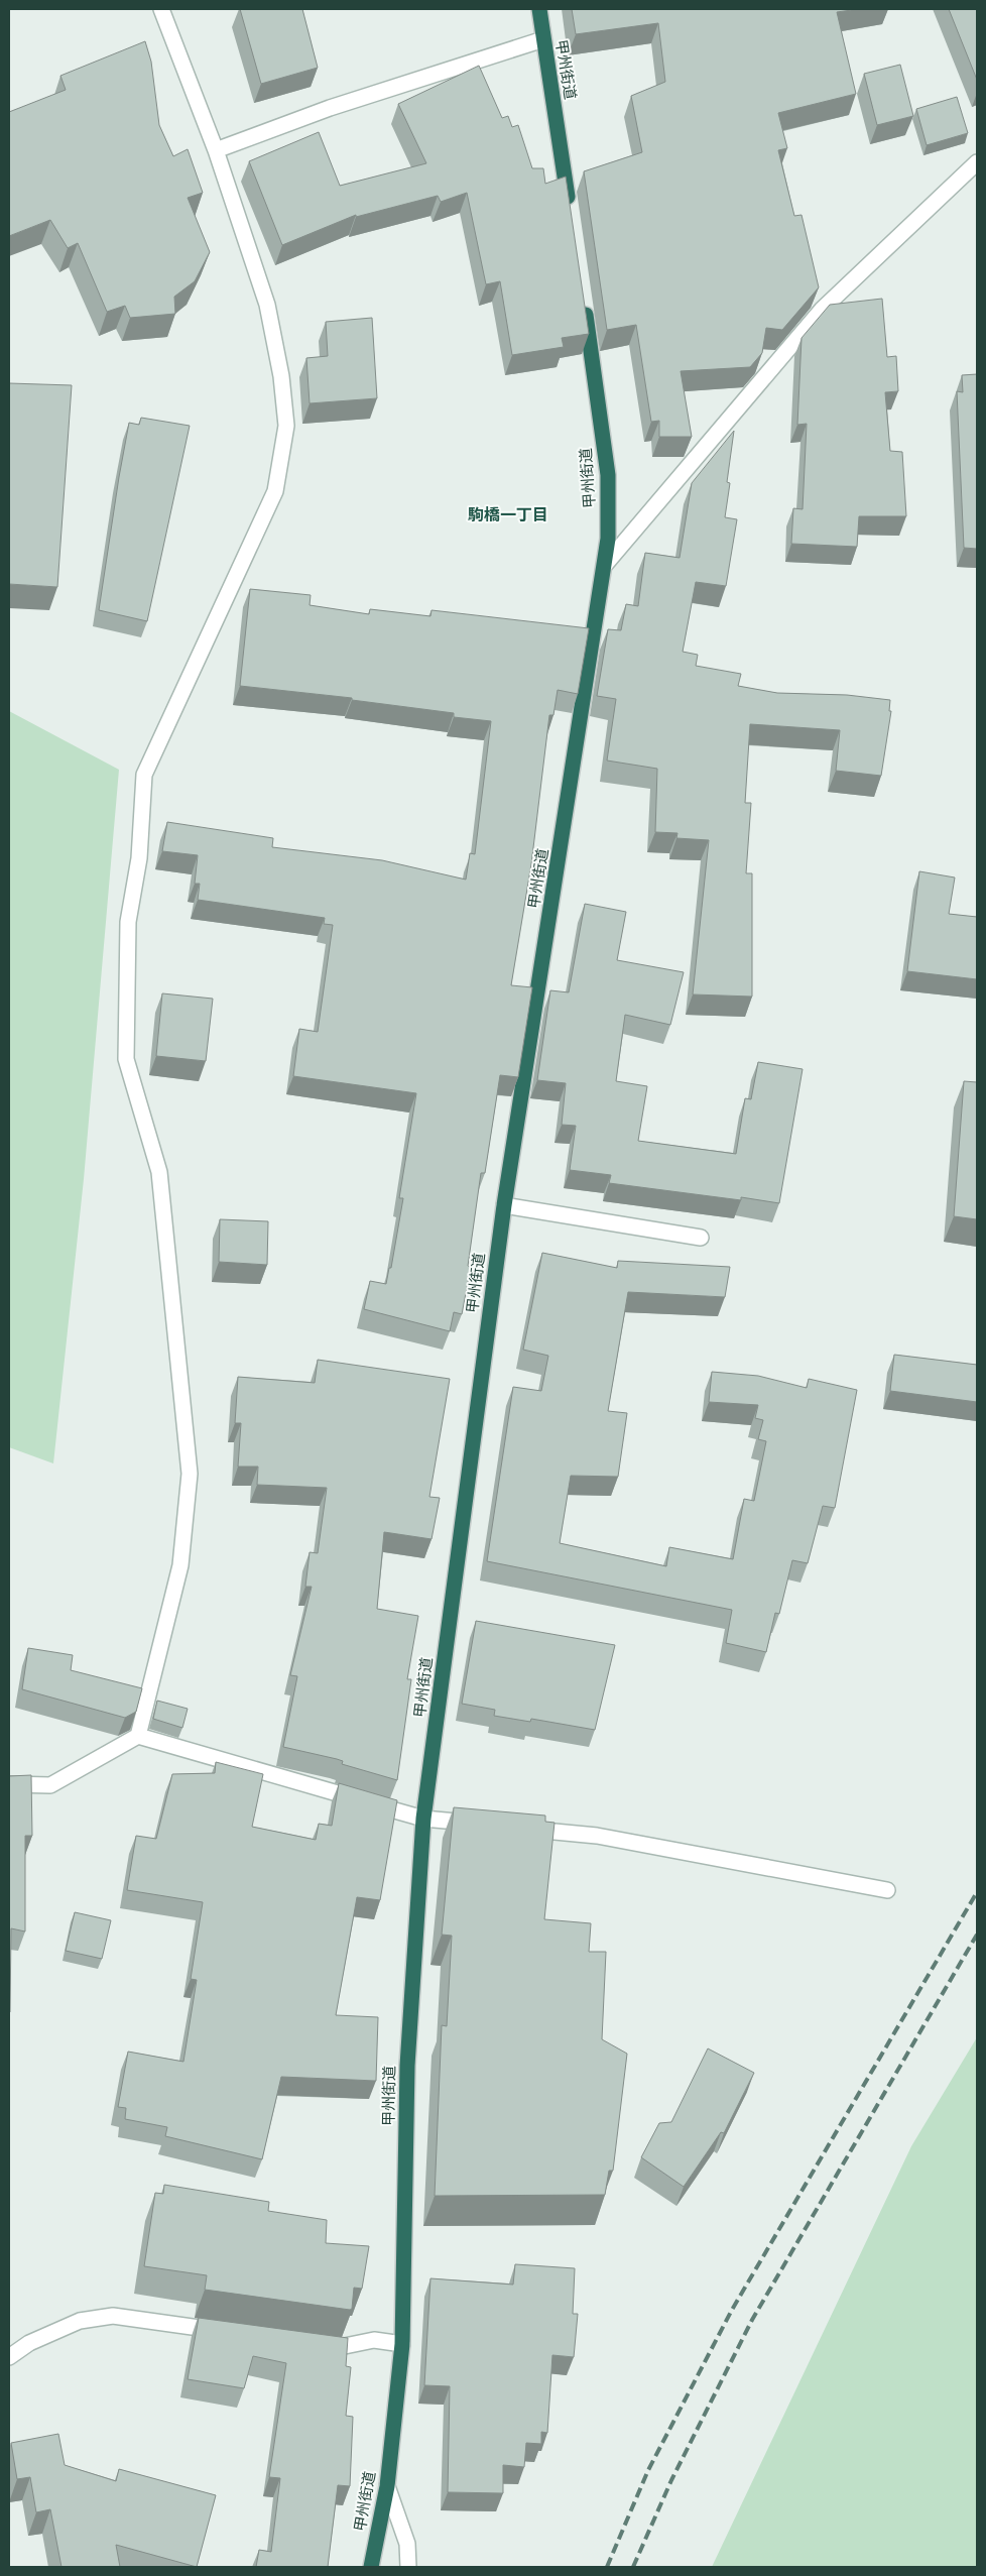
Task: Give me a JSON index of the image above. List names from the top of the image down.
{
  "streets": {
    "highway": ["甲州街道"]
  },
  "districts": ["駒橋一丁目"]
}
